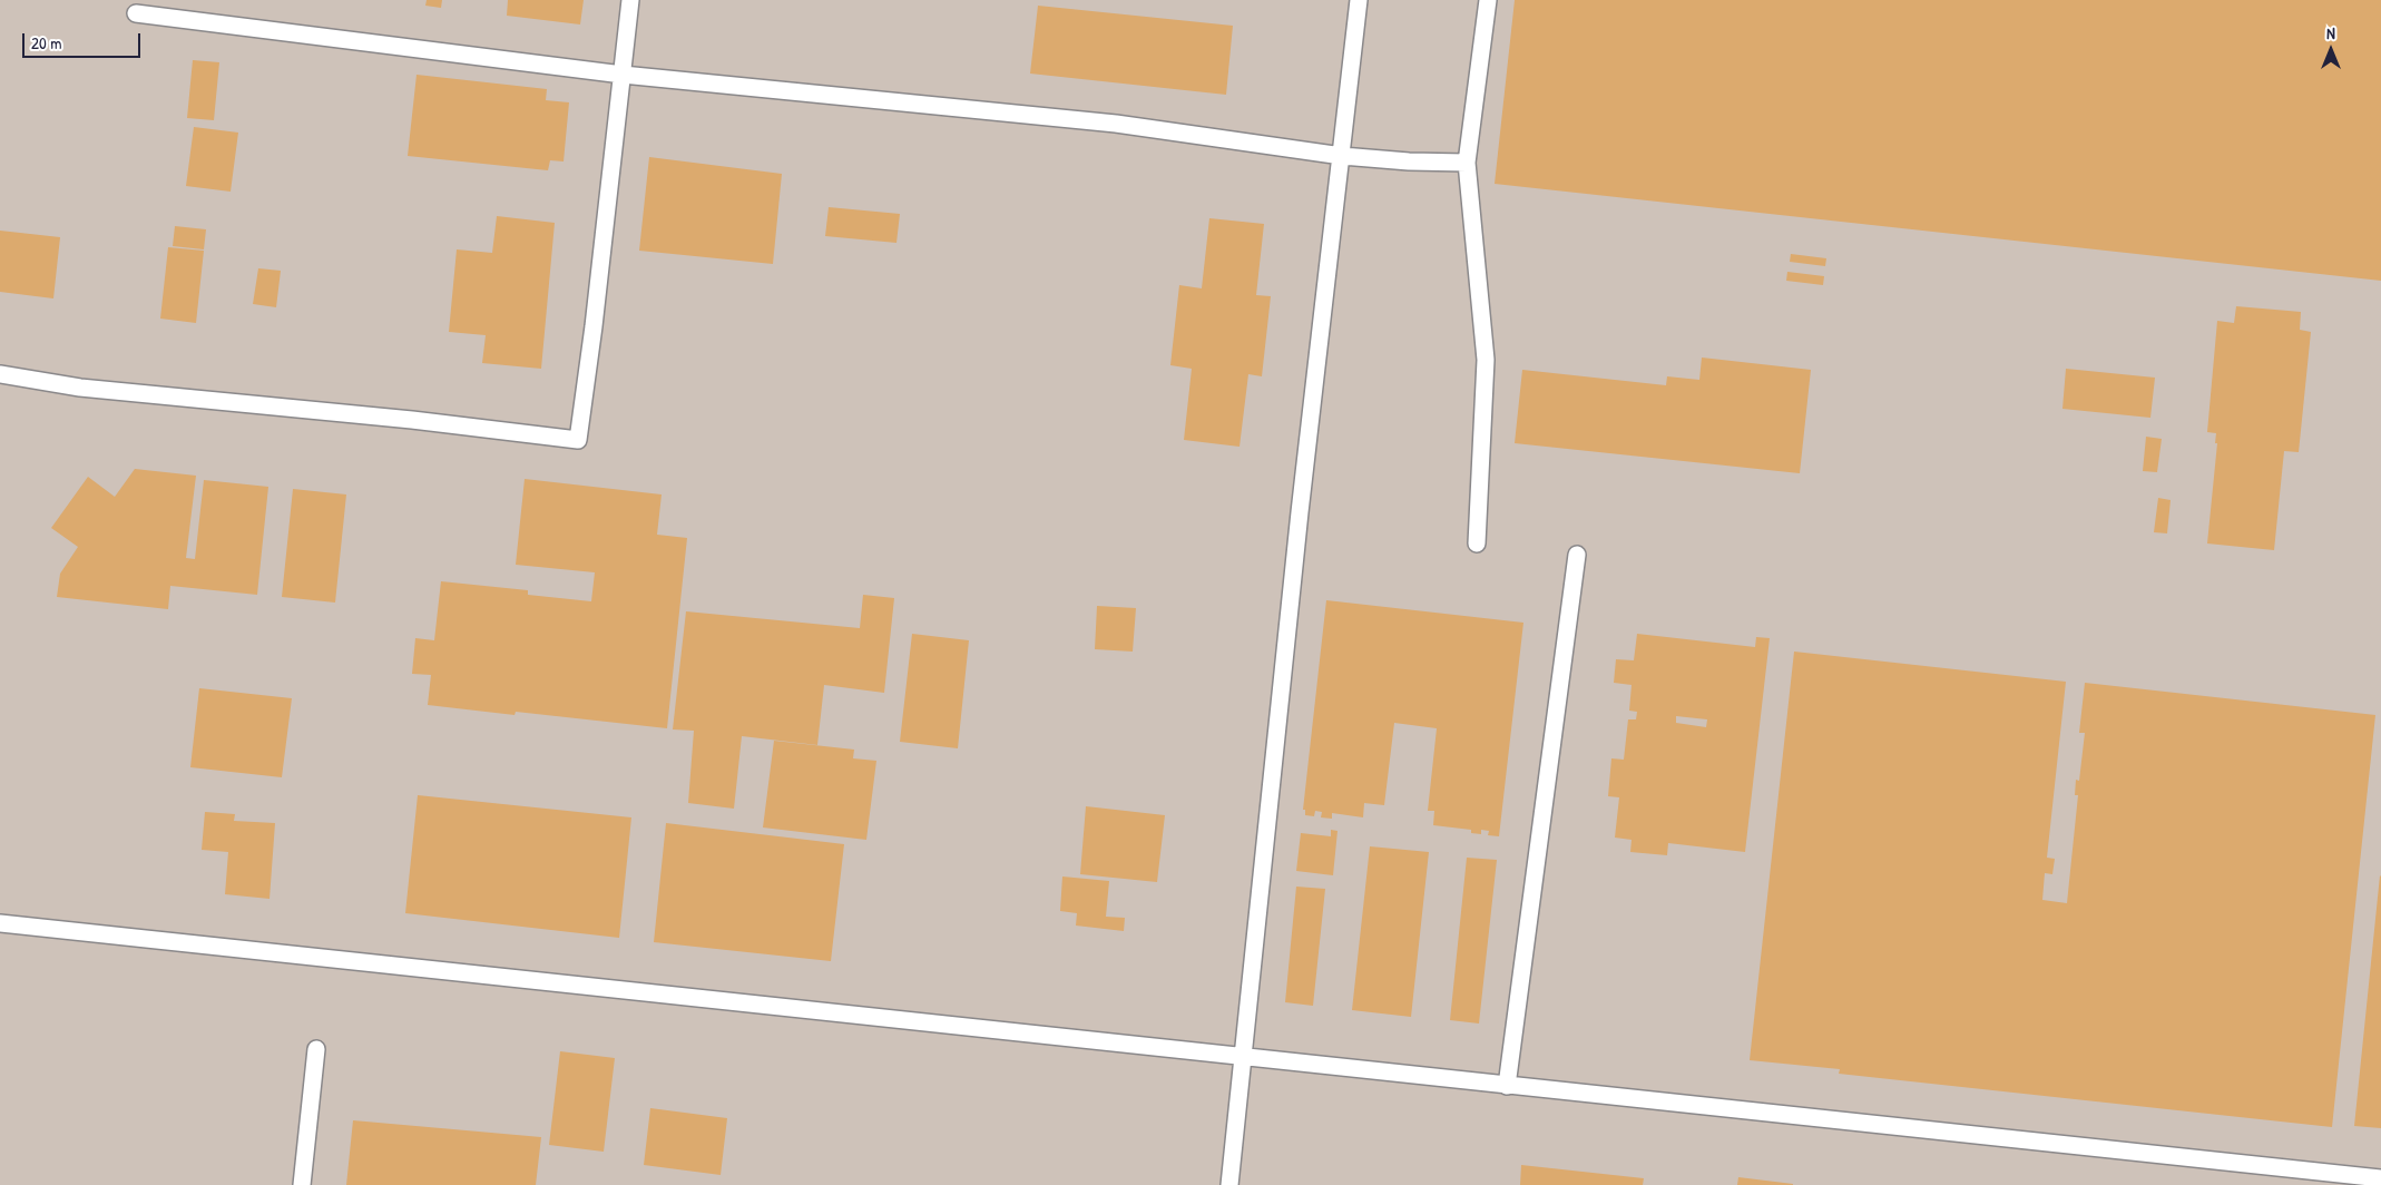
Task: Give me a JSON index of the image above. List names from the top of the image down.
{
  "scale_bar": "20 m",
  "north": "top"
}
